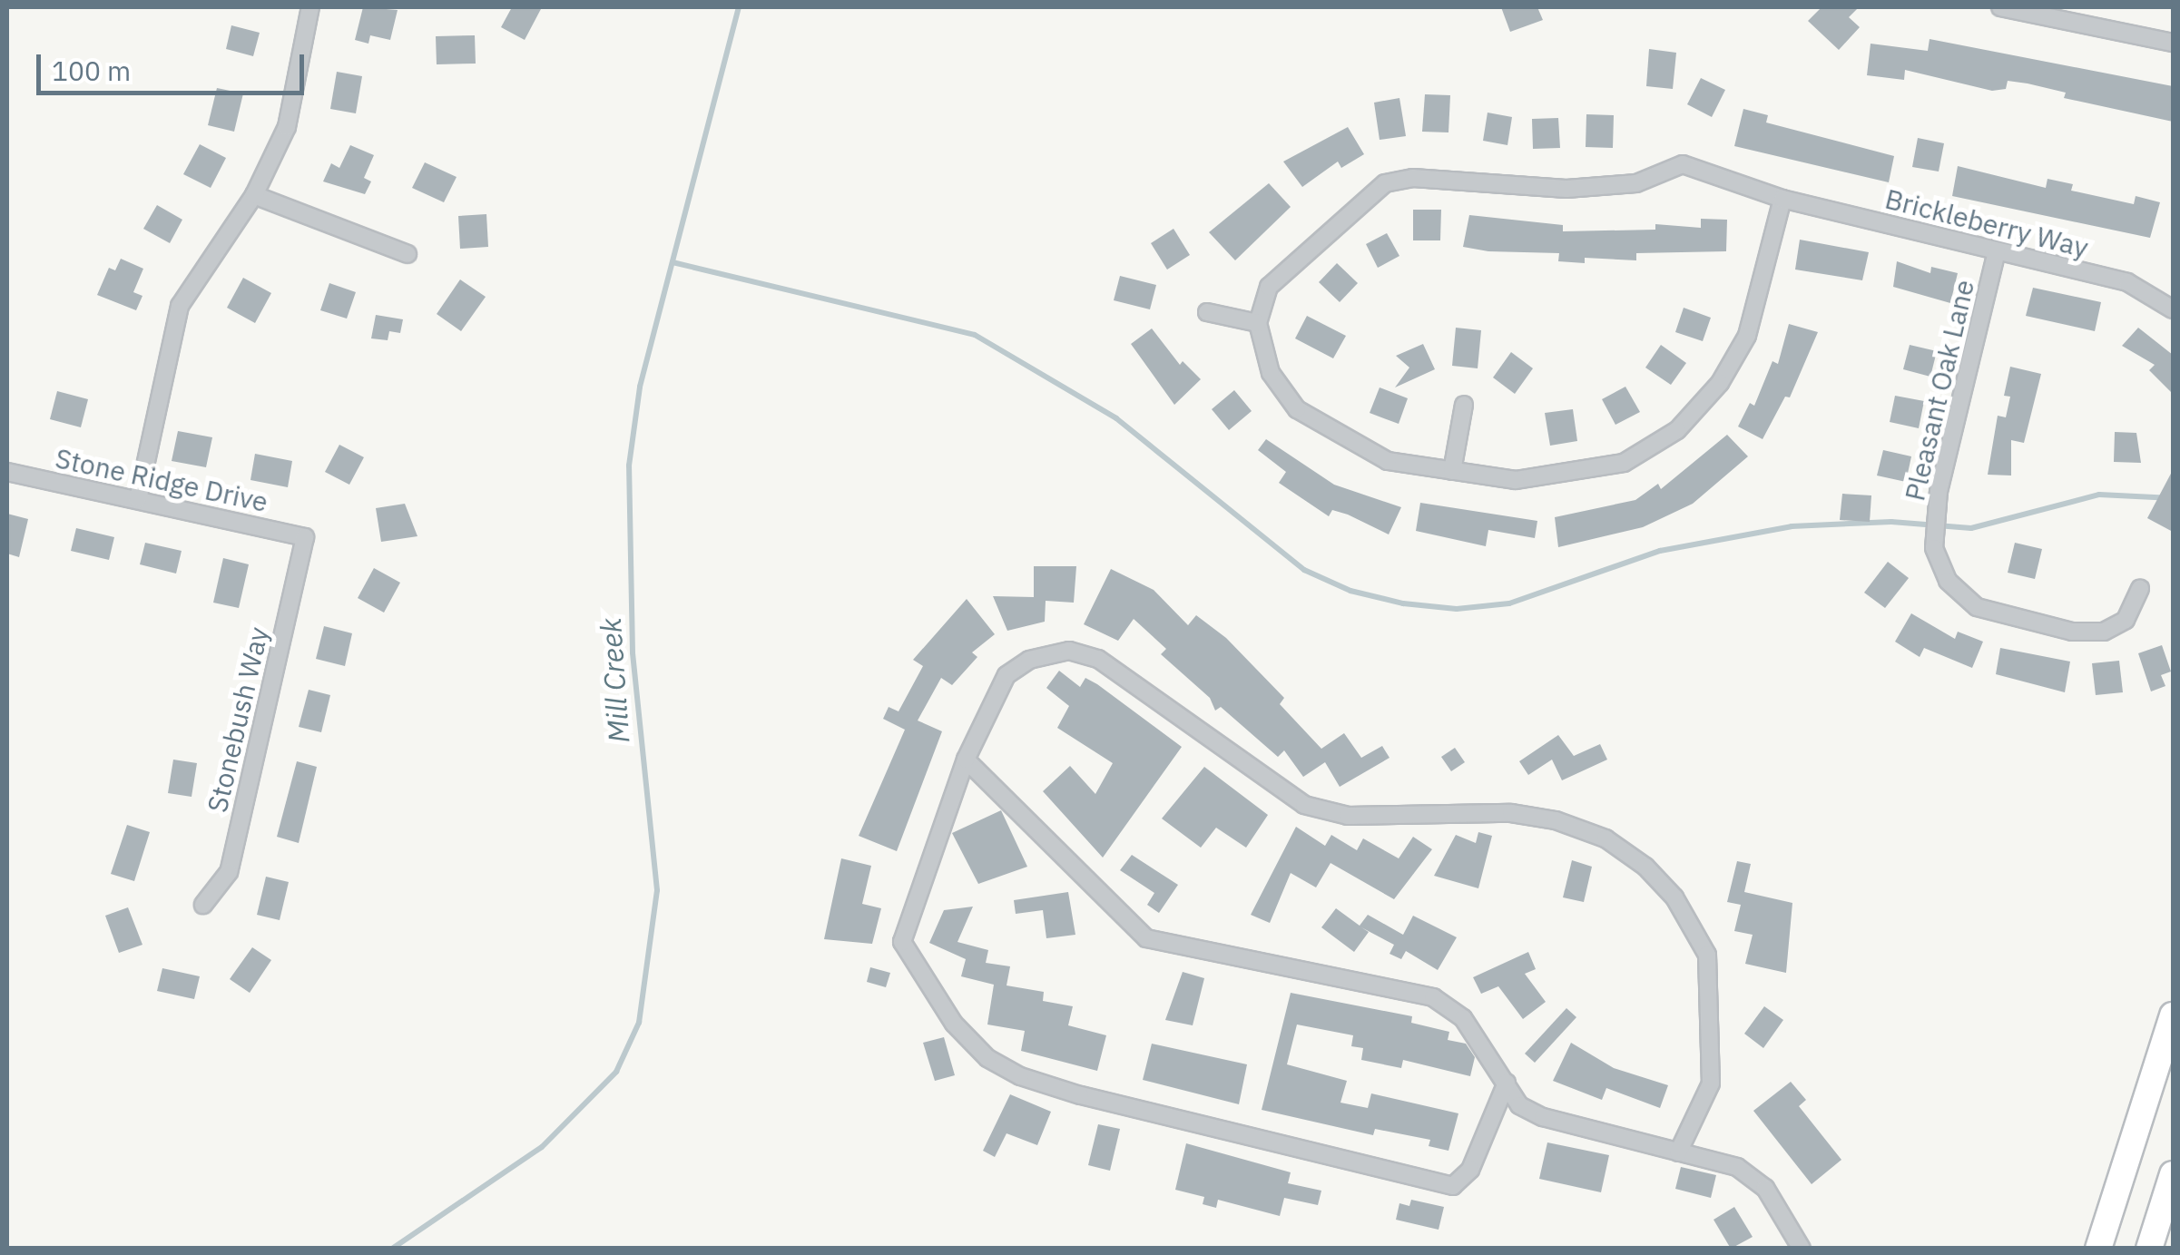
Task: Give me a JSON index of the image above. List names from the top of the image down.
{
  "streets": {
    "street": [
      "Brickleberry Way",
      "Pleasant Oak Lane",
      "Stone Ridge Drive",
      "Stonebush Way"
    ]
  },
  "crossings": [
    ["Brickleberry Way", "Pleasant Oak Lane"],
    ["Stone Ridge Drive", "Stonebush Way"]
  ],
  "water": ["Mill Creek"],
  "scale_bar": "100 m"
}
